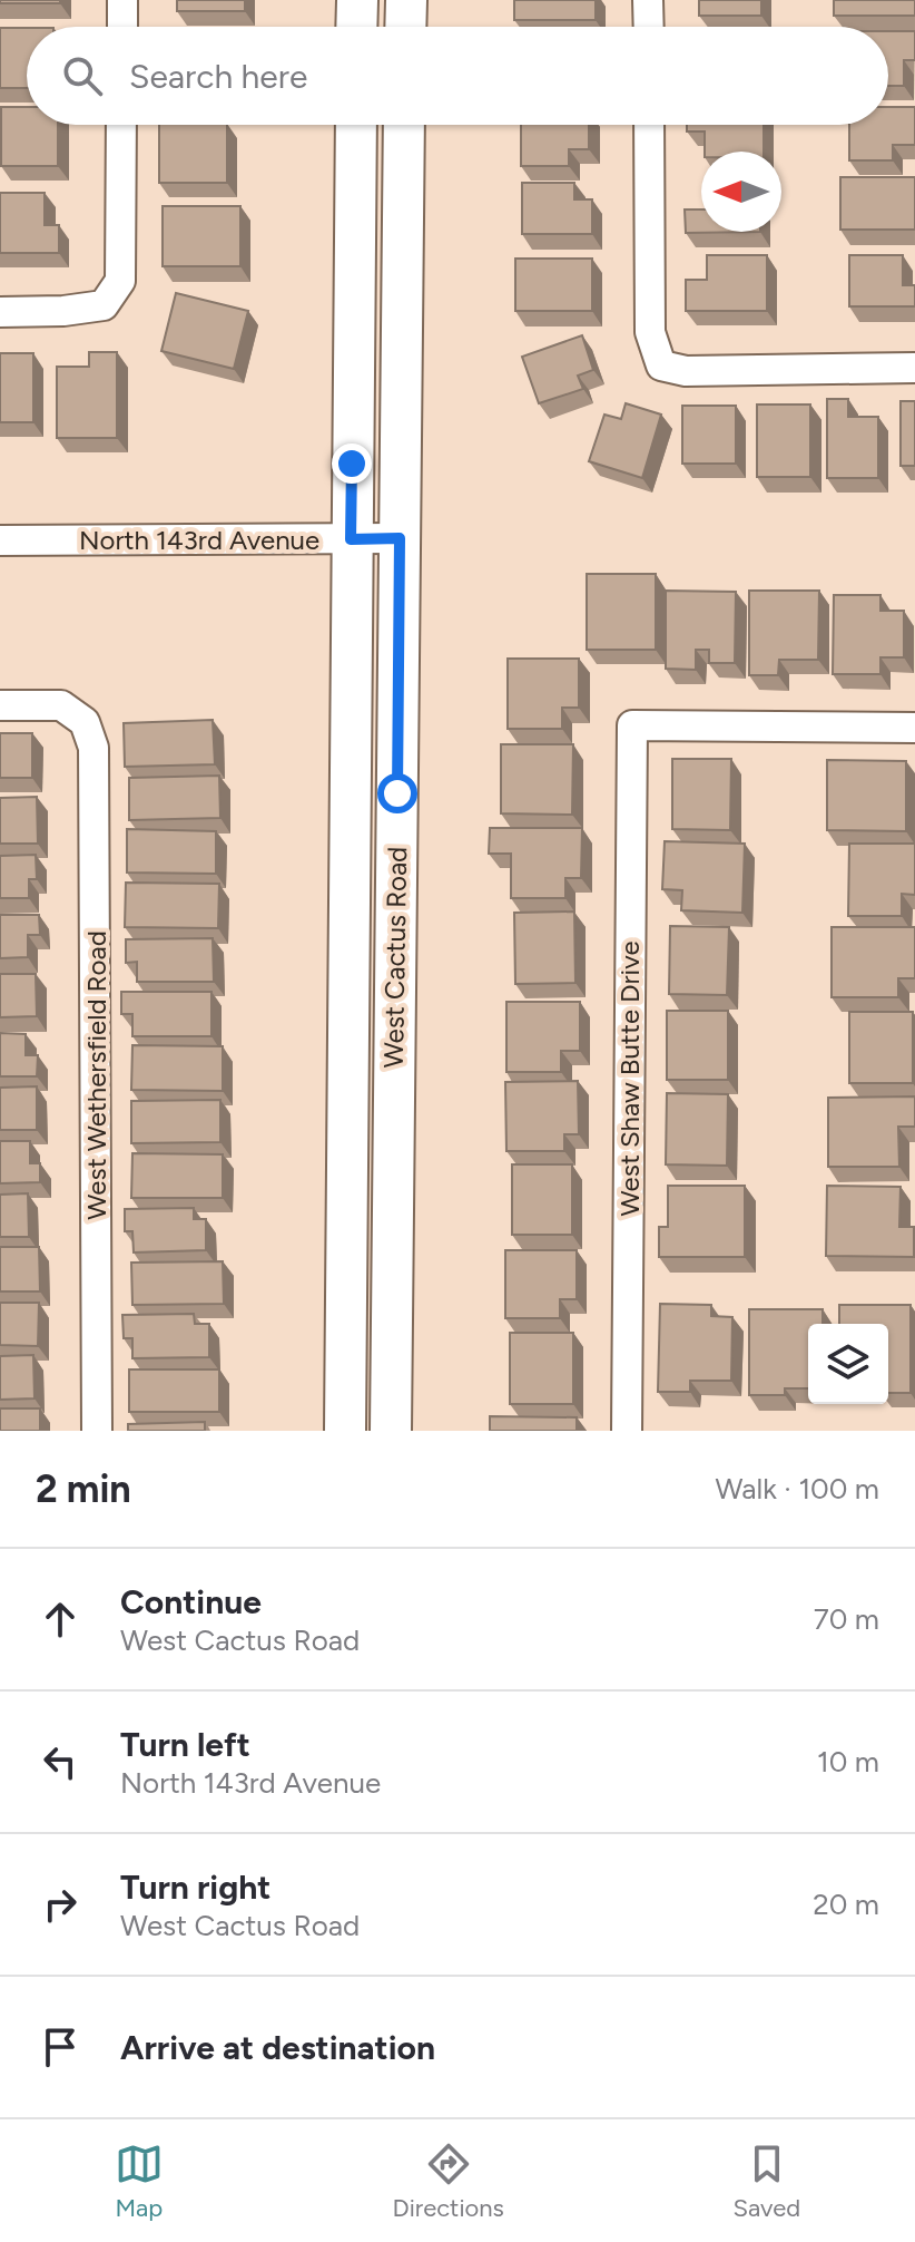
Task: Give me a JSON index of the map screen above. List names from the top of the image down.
{
  "streets": {
    "main road": ["West Cactus Road"],
    "street": ["North 143rd Avenue", "West Wethersfield Road", "West Shaw Butte Drive"]
  },
  "crossings": [
    ["North 143rd Avenue", "West Cactus Road"]
  ],
  "north": "left",
  "page": {
    "search": "Search here",
    "heading": ["2 min", "Walk · 100 m"],
    "list": [
      ["Continue", "West Cactus Road", "70 m"],
      ["Turn left", "North 143rd Avenue", "10 m"],
      ["Turn right", "West Cactus Road", "20 m"],
      "Arrive at destination"
    ],
    "nav": ["Map", "Directions", "Saved"]
  }
}
